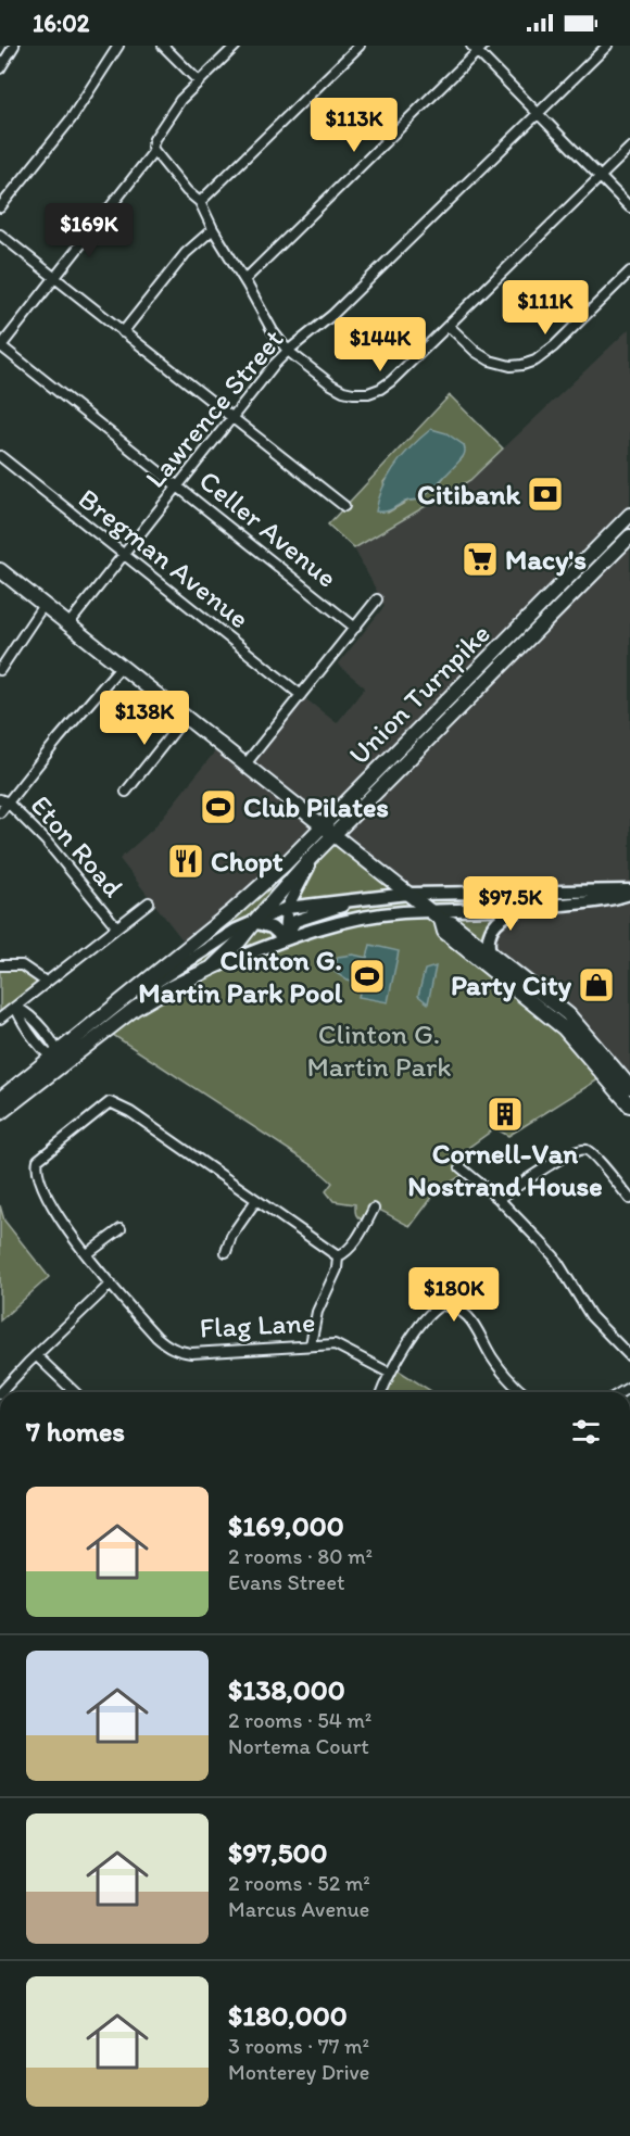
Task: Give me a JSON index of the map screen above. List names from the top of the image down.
{
  "streets": {
    "main road": ["Union Turnpike"],
    "street": [
      "Lawrence Street",
      "Celler Avenue",
      "Bregman Avenue",
      "Eton Road",
      "Flag Lane"
    ]
  },
  "crossings": [
    ["Lawrence Street", "Celler Avenue"],
    ["Lawrence Street", "Bregman Avenue"]
  ],
  "parks": ["Clinton G. Martin Park"],
  "places": {
    "bank": ["Citibank"],
    "supermarket": ["Macy's"],
    "sports": ["Club Pilates", "Clinton G. Martin Park Pool"],
    "restaurant": ["Chopt"],
    "shop": ["Party City"],
    "building": ["Cornell-Van Nostrand House"]
  },
  "page": {
    "status": "16:02",
    "price": [
      "$113K",
      "$169K",
      "$111K",
      "$144K",
      "$138K",
      "$97.5K",
      "$180K"
    ],
    "heading": "7 homes",
    "list": [
      {
        "name": "$169,000",
        "note": "2 rooms · 80 m² · Evans Street"
      },
      {
        "name": "$138,000",
        "note": "2 rooms · 54 m² · Nortema Court"
      },
      {
        "name": "$97,500",
        "note": "2 rooms · 52 m² · Marcus Avenue"
      },
      {
        "name": "$180,000",
        "note": "3 rooms · 77 m² · Monterey Drive"
      }
    ]
  }
}
